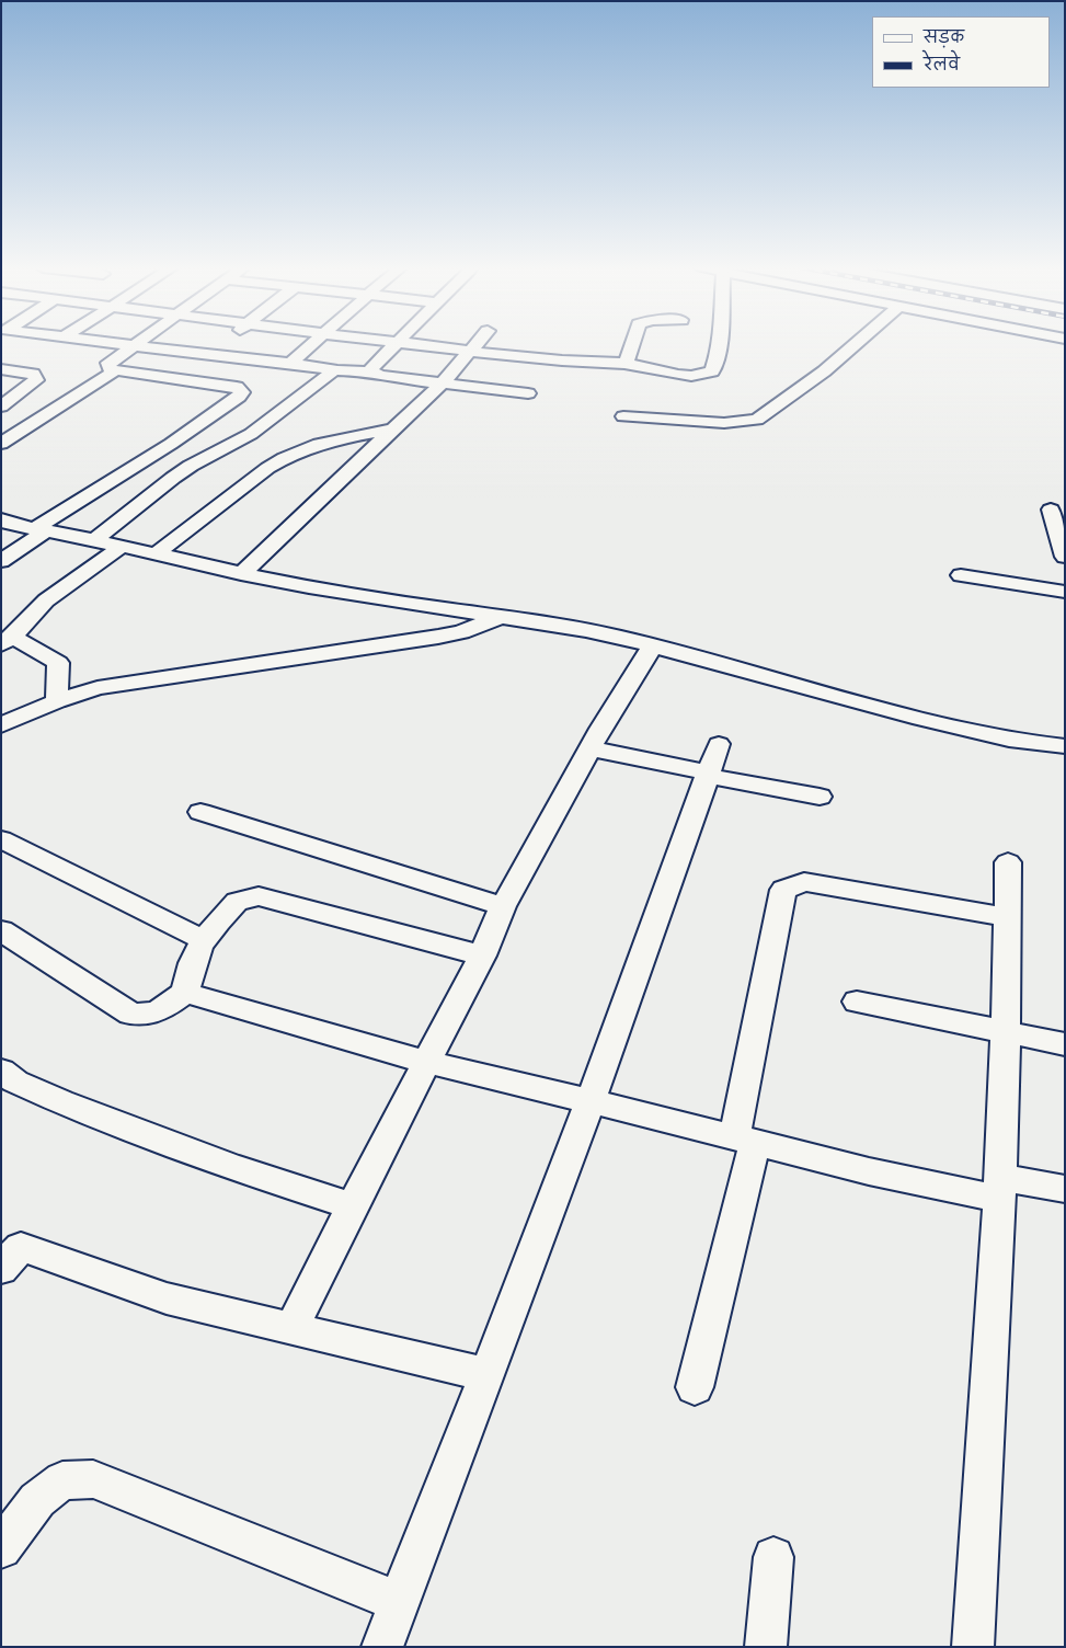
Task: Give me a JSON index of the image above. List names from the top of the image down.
{
  "legend": ["सड़क", "रेलवे"]
}
